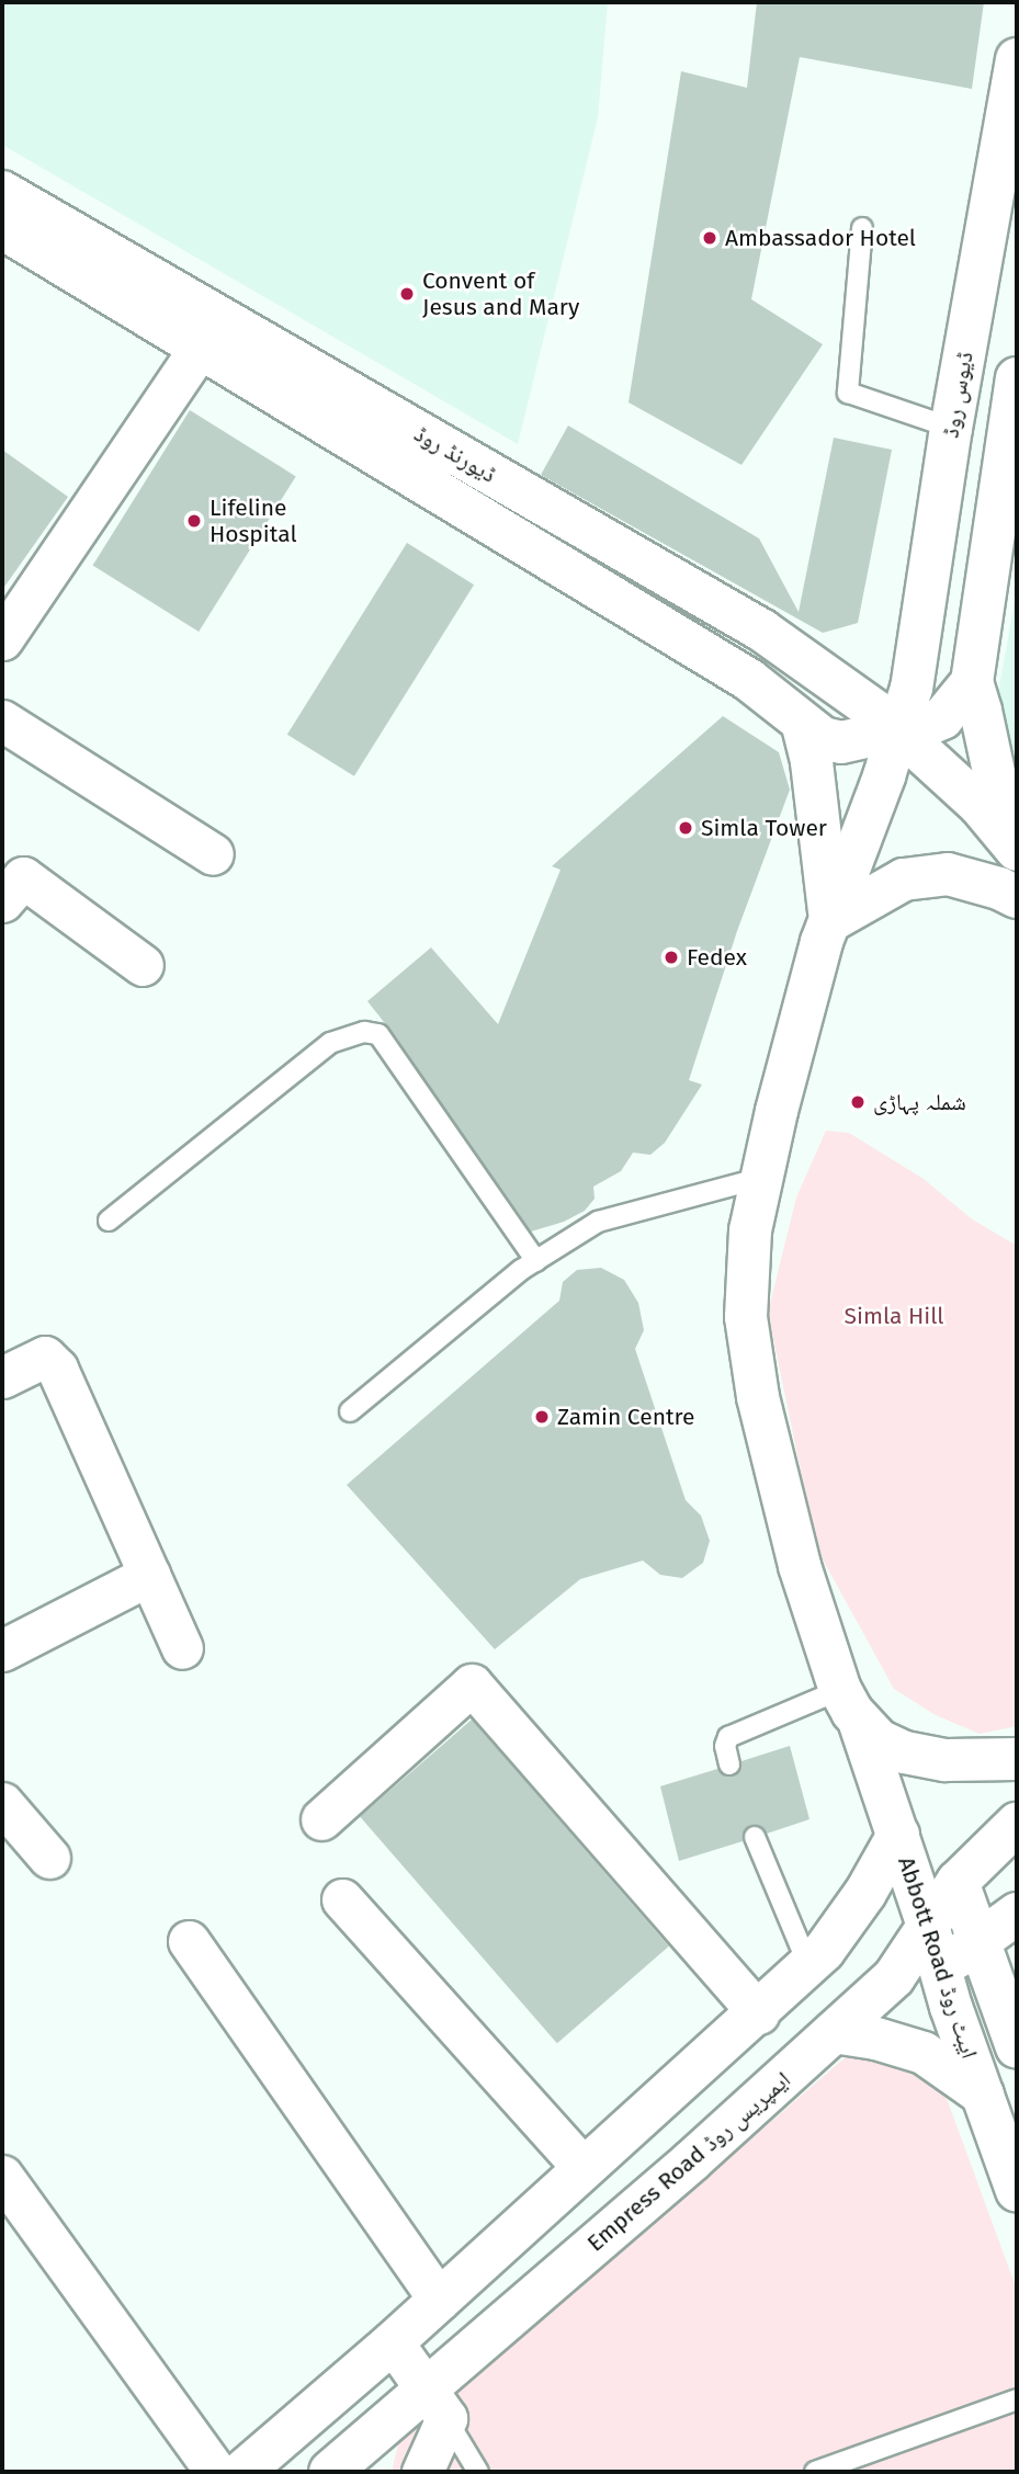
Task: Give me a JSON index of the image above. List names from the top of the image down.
{
  "streets": {
    "main road": [
      "ڈیوس روڈ",
      "ڈیورنڈ روڈ",
      "Abbott Road ایبٹ روڈ",
      "Empress Road ایمپریس روڈ"
    ]
  },
  "crossings": [
    ["ڈیوس روڈ", "ڈیورنڈ روڈ"],
    ["Abbott Road ایبٹ روڈ", "Empress Road ایمپریس روڈ"]
  ],
  "parks": ["Simla Hill"],
  "places": [
    "Ambassador Hotel",
    "Convent of Jesus and Mary",
    "Lifeline Hospital",
    "Simla Tower",
    "Fedex",
    "شملہ پہاڑی",
    "Zamin Centre"
  ]
}
